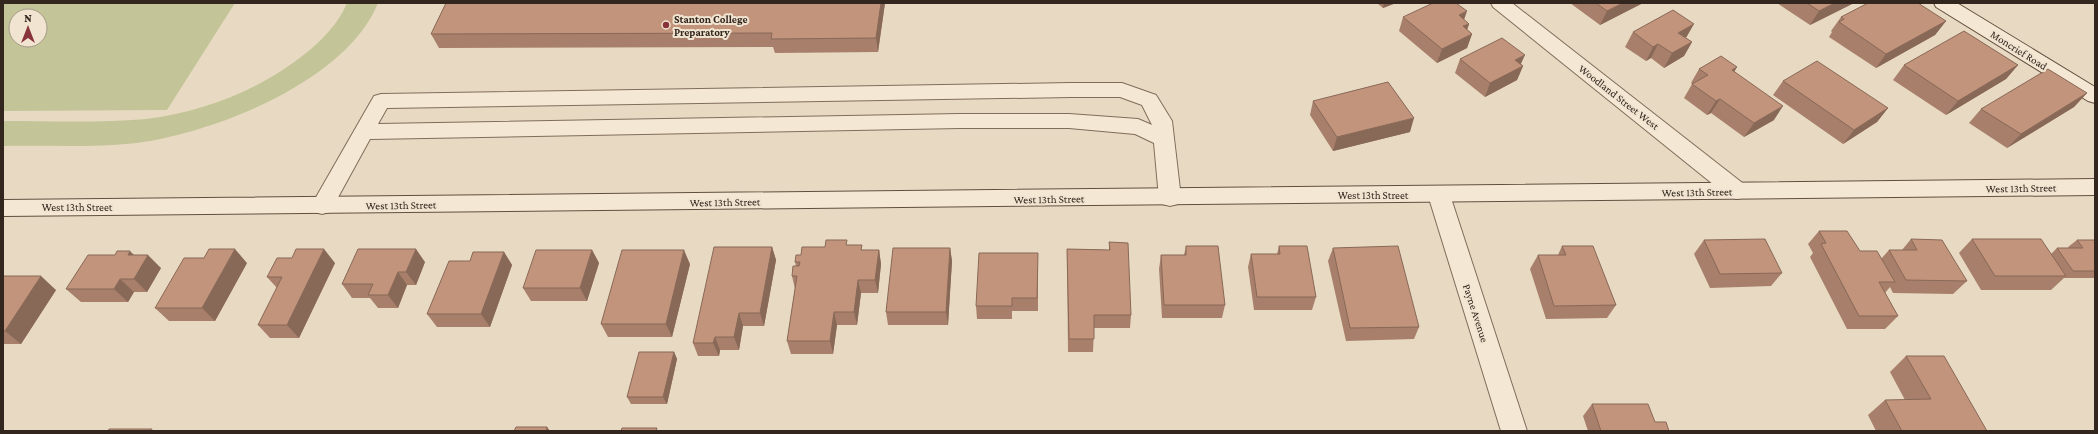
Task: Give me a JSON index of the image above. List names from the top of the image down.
{
  "streets": {
    "street": [
      "Moncrief Road",
      "Woodland Street West",
      "West 13th Street",
      "Payne Avenue"
    ]
  },
  "crossings": [
    ["Woodland Street West", "West 13th Street"],
    ["West 13th Street", "Payne Avenue"]
  ],
  "places": ["Stanton College Preparatory"],
  "north": "top"
}
